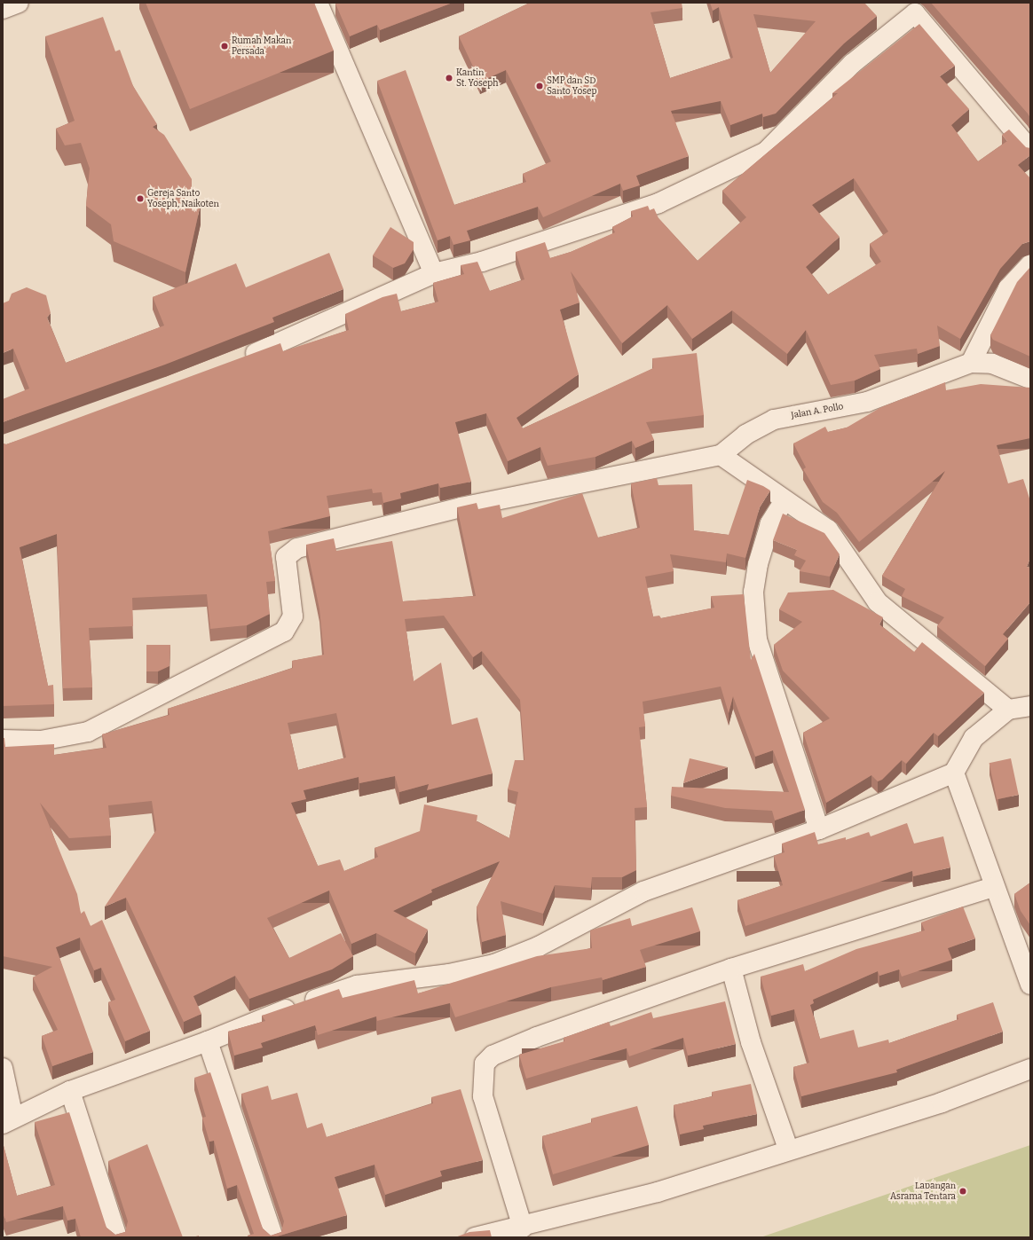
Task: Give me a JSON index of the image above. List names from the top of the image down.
{
  "streets": {
    "street": ["Jalan A. Pollo"]
  },
  "places": [
    "Rumah Makan Persada",
    "Kantin St. Yoseph",
    "SMP dan SD Santo Yosep",
    "Gereja Santo Yoseph, Naikoten",
    "Lapangan Asrama Tentara"
  ]
}
